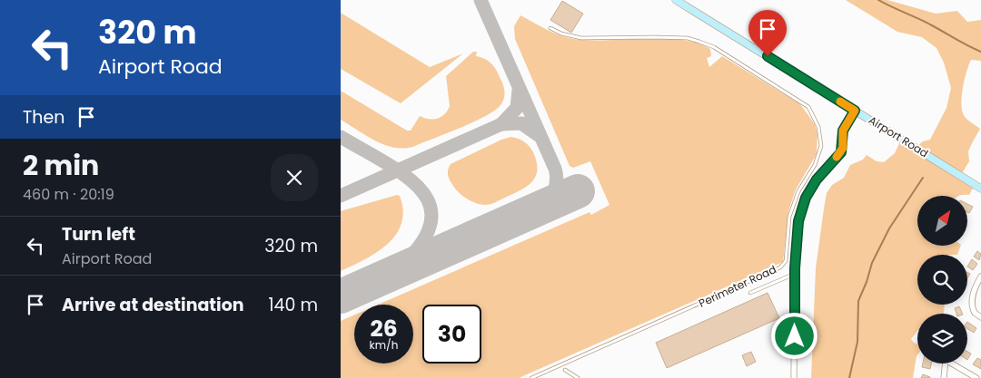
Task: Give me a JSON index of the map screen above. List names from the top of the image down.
{
  "streets": {
    "main road": ["Airport Road"],
    "lane": ["Perimeter Road"]
  },
  "north": "top right",
  "page": {
    "turn": ["320 m", "Airport Road"],
    "then": "Then",
    "heading": ["2 min", "460 m · 20:19"],
    "list": [
      {
        "name": "Turn left",
        "note": "Airport Road",
        "value": "320 m"
      },
      {
        "name": "Arrive at destination",
        "value": "140 m"
      }
    ],
    "speed": "26 km/h",
    "limit": "30"
  }
}
